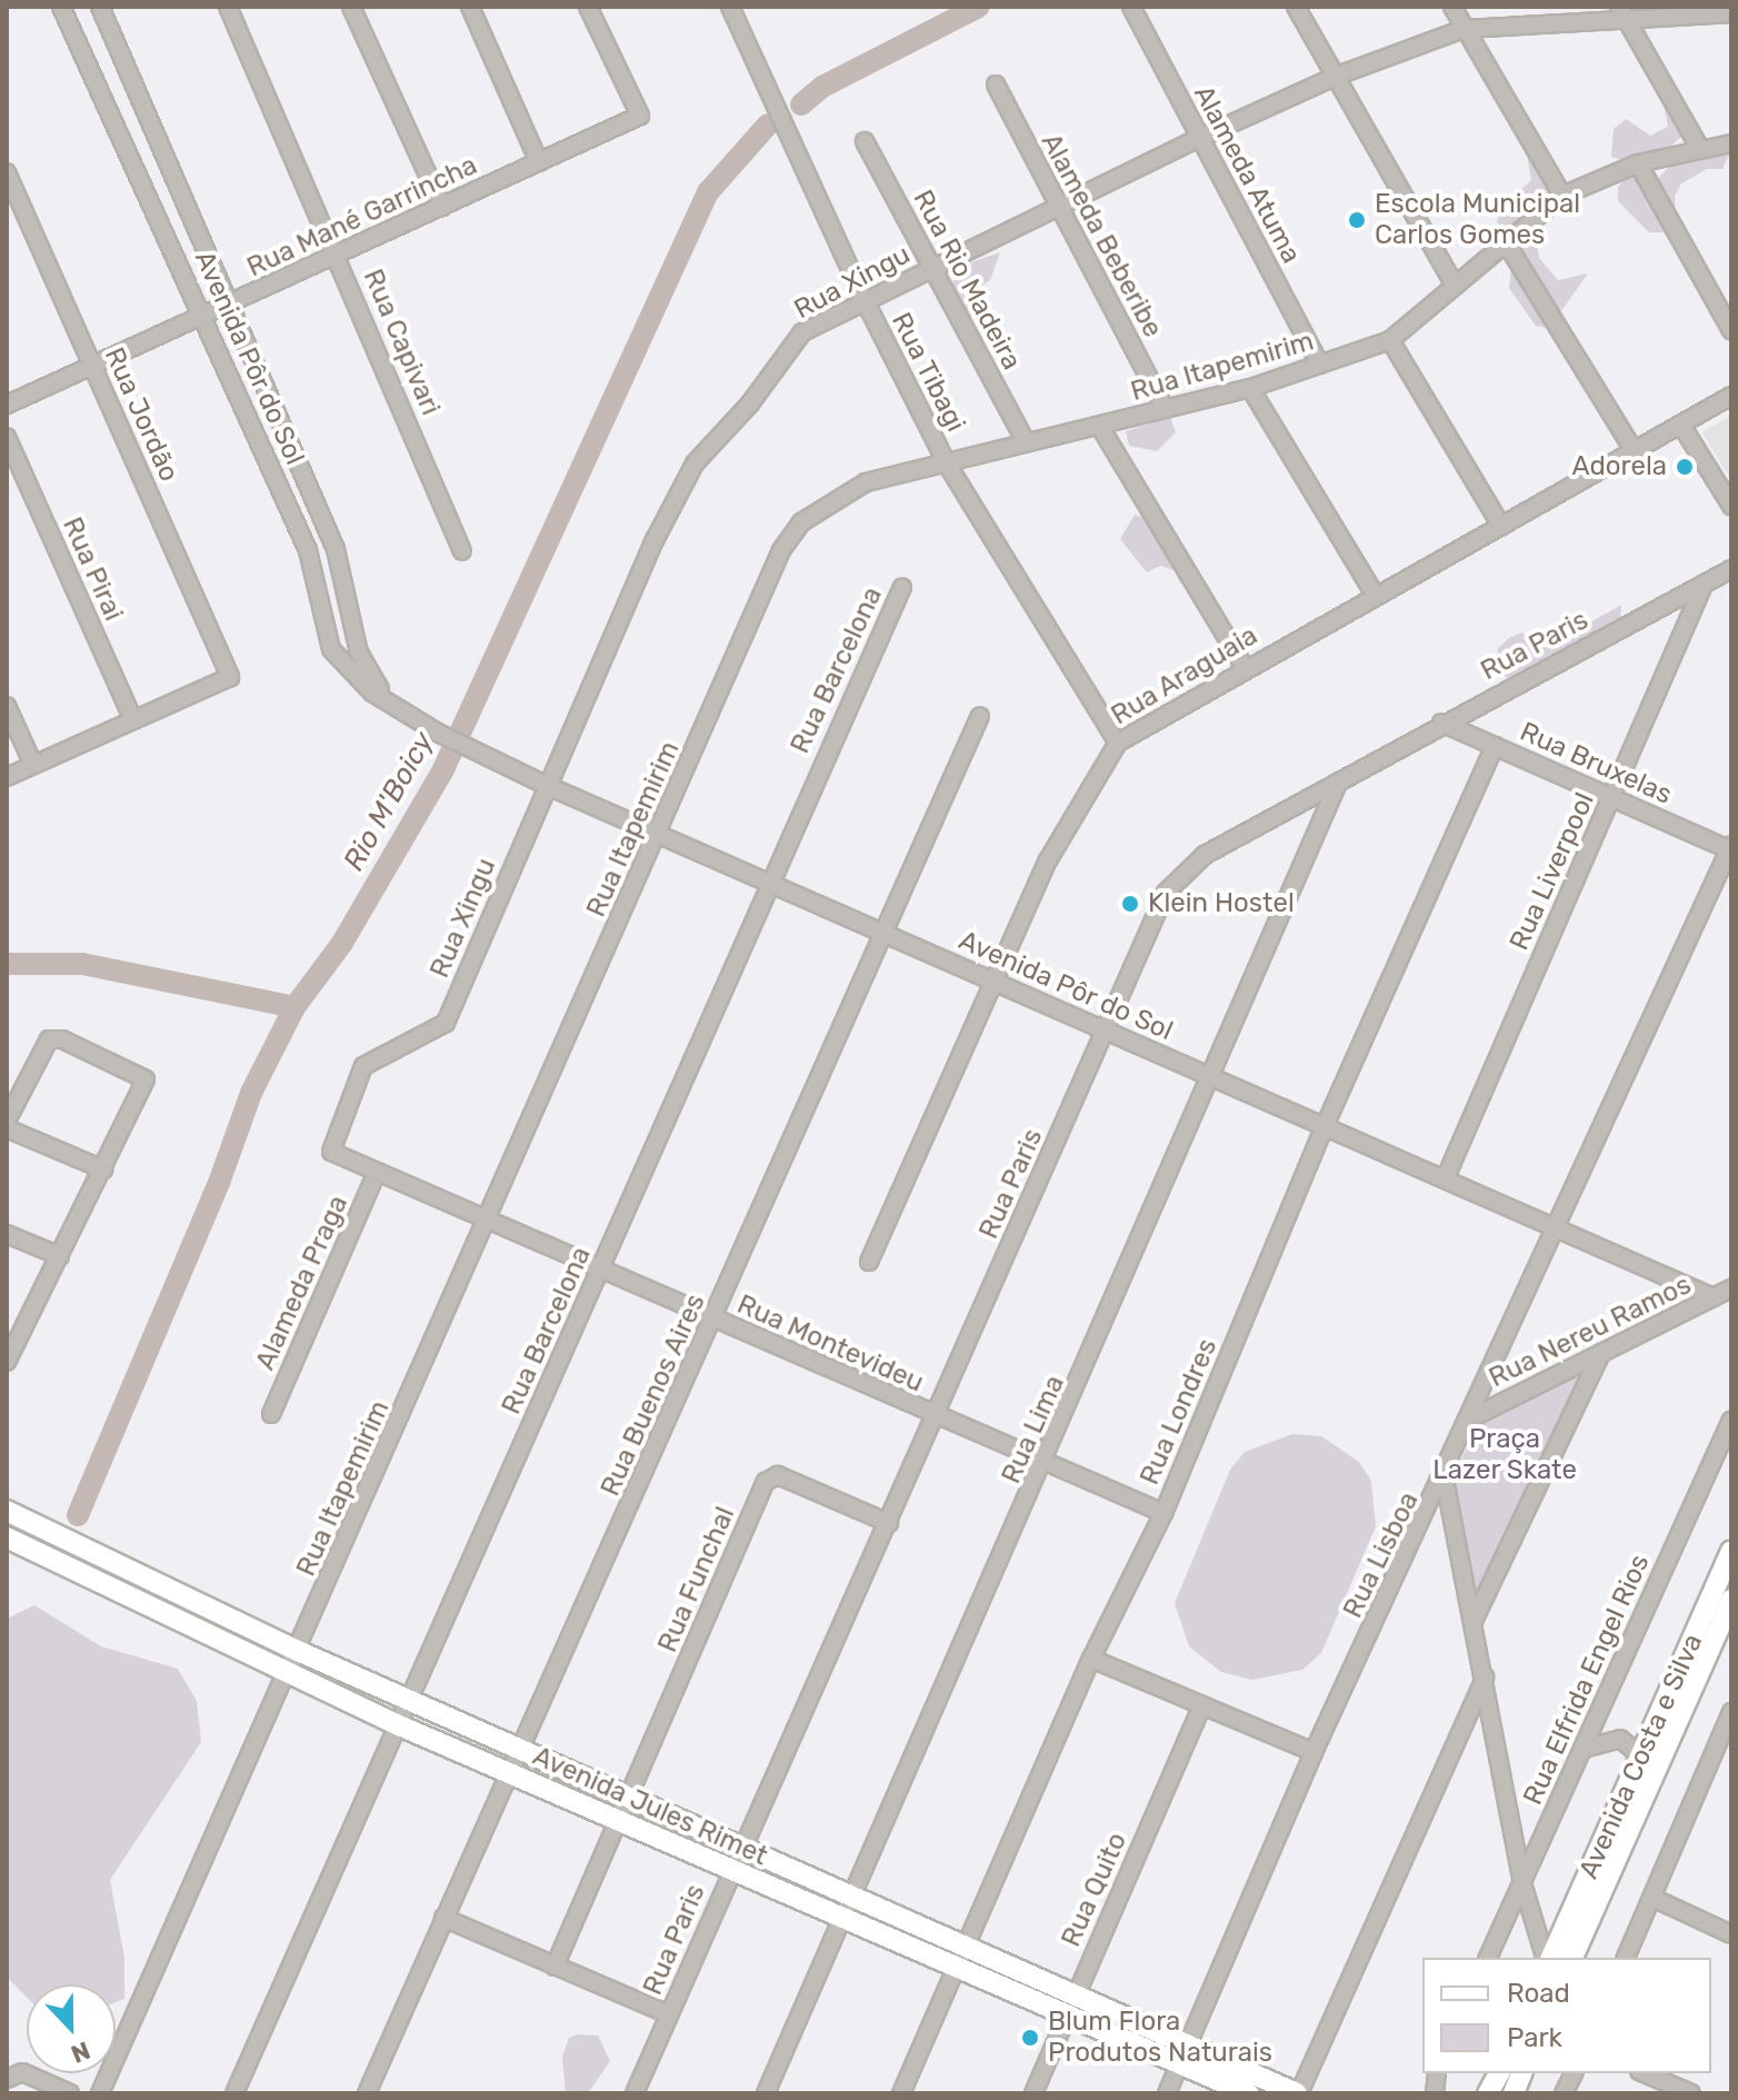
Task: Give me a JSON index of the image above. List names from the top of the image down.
{
  "streets": {
    "main road": ["Avenida Costa e Silva", "Avenida Jules Rimet"],
    "street": [
      "Alameda Atuma",
      "Rua Mané Garrincha",
      "Alameda Beberibe",
      "Rua Rio Madeira",
      "Rua Xingu",
      "Rua Capivari",
      "Avenida Pôr do Sol",
      "Rua Itapemirim",
      "Rua Tibagi",
      "Rua Jordão",
      "Rua Pirai",
      "Rua Paris",
      "Rua Barcelona",
      "Rua Araguaia",
      "Rua Bruxelas",
      "Rua Liverpool",
      "Alameda Praga",
      "Rua Nereu Ramos",
      "Rua Montevideu",
      "Rua Buenos Aires",
      "Rua Londres",
      "Rua Lima",
      "Rua Lisboa",
      "Rua Funchal",
      "Rua Elfrida Engel Rios",
      "Rua Quito"
    ]
  },
  "crossings": [
    ["Alameda Atuma", "Rua Xingu"],
    ["Alameda Atuma", "Rua Itapemirim"],
    ["Rua Mané Garrincha", "Rua Capivari"],
    ["Rua Mané Garrincha", "Avenida Pôr do Sol"],
    ["Rua Mané Garrincha", "Rua Jordão"],
    ["Alameda Beberibe", "Rua Xingu"],
    ["Alameda Beberibe", "Rua Itapemirim"],
    ["Rua Rio Madeira", "Rua Xingu"],
    ["Rua Rio Madeira", "Rua Itapemirim"],
    ["Rua Xingu", "Avenida Pôr do Sol"],
    ["Rua Xingu", "Rua Tibagi"],
    ["Rua Xingu", "Rua Montevideu"],
    ["Avenida Pôr do Sol", "Rua Itapemirim"],
    ["Avenida Pôr do Sol", "Rua Paris"],
    ["Avenida Pôr do Sol", "Rua Barcelona"],
    ["Avenida Pôr do Sol", "Rua Araguaia"],
    ["Avenida Pôr do Sol", "Rua Liverpool"],
    ["Avenida Pôr do Sol", "Rua Nereu Ramos"],
    ["Avenida Pôr do Sol", "Rua Buenos Aires"],
    ["Avenida Pôr do Sol", "Rua Londres"],
    ["Avenida Pôr do Sol", "Rua Lima"],
    ["Avenida Pôr do Sol", "Rua Lisboa"],
    ["Rua Itapemirim", "Rua Tibagi"],
    ["Rua Itapemirim", "Rua Montevideu"],
    ["Rua Itapemirim", "Avenida Jules Rimet"],
    ["Rua Tibagi", "Rua Araguaia"],
    ["Rua Jordão", "Rua Pirai"],
    ["Rua Paris", "Rua Bruxelas"],
    ["Rua Paris", "Rua Liverpool"],
    ["Rua Paris", "Rua Montevideu"],
    ["Rua Paris", "Rua Lima"],
    ["Rua Paris", "Rua Funchal"],
    ["Rua Paris", "Avenida Jules Rimet"],
    ["Rua Barcelona", "Rua Montevideu"],
    ["Rua Barcelona", "Avenida Jules Rimet"],
    ["Rua Bruxelas", "Rua Liverpool"],
    ["Rua Bruxelas", "Rua Londres"],
    ["Rua Bruxelas", "Rua Lisboa"],
    ["Alameda Praga", "Rua Montevideu"],
    ["Rua Nereu Ramos", "Rua Lisboa"],
    ["Rua Montevideu", "Rua Buenos Aires"],
    ["Rua Montevideu", "Rua Londres"],
    ["Rua Montevideu", "Rua Lima"],
    ["Rua Buenos Aires", "Avenida Jules Rimet"],
    ["Rua Londres", "Avenida Jules Rimet"],
    ["Rua Lima", "Avenida Jules Rimet"],
    ["Rua Lisboa", "Avenida Jules Rimet"],
    ["Rua Funchal", "Avenida Jules Rimet"],
    ["Avenida Jules Rimet", "Rua Quito"]
  ],
  "water": ["Rio M'Boicy"],
  "parks": ["Praça Lazer Skate"],
  "places": [
    "Escola Municipal Carlos Gomes",
    "Adorela",
    "Klein Hostel",
    "Blum Flora Produtos Naturais"
  ],
  "legend": ["Road", "Park"],
  "north": "bottom"
}
